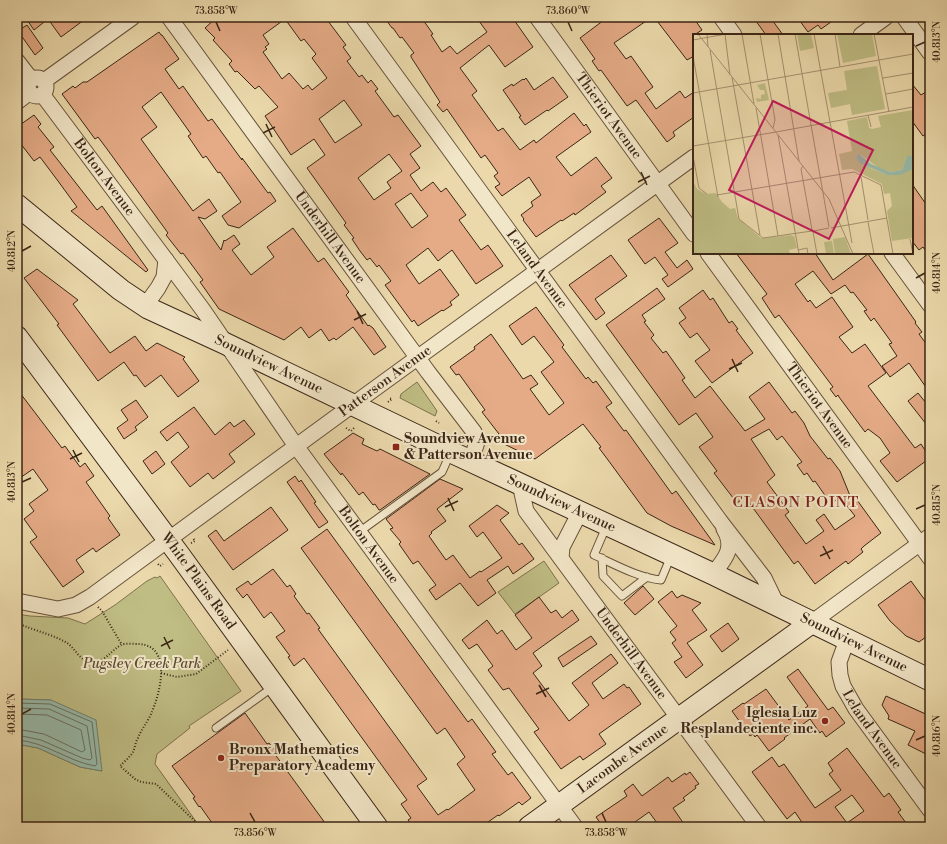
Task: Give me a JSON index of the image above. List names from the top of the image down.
{
  "streets": {
    "main road": ["Soundview Avenue", "White Plains Road", "Lacombe Avenue"],
    "street": [
      "Thieriot Avenue",
      "Bolton Avenue",
      "Underhill Avenue",
      "Leland Avenue",
      "Patterson Avenue"
    ]
  },
  "crossings": [
    ["Thieriot Avenue", "Patterson Avenue"],
    ["Thieriot Avenue", "Lacombe Avenue"],
    ["Bolton Avenue", "Soundview Avenue"],
    ["Bolton Avenue", "Patterson Avenue"],
    ["Bolton Avenue", "Lacombe Avenue"],
    ["Underhill Avenue", "Soundview Avenue"],
    ["Underhill Avenue", "Patterson Avenue"],
    ["Underhill Avenue", "Lacombe Avenue"],
    ["Leland Avenue", "Soundview Avenue"],
    ["Leland Avenue", "Patterson Avenue"],
    ["Soundview Avenue", "Patterson Avenue"],
    ["Soundview Avenue", "Lacombe Avenue"],
    ["Patterson Avenue", "White Plains Road"]
  ],
  "districts": ["CLASON POINT"],
  "parks": ["Pugsley Creek Park"],
  "places": {
    "transit": ["Soundview Avenue & Patterson Avenue"],
    "other": ["Iglesia Luz Resplandeciente inc.", "Bronx Mathematics Preparatory Academy"]
  },
  "coordinates": [
    "73.858°W",
    "73.860°W",
    "40.813°N",
    "40.812°N",
    "40.814°N",
    "40.815°N",
    "40.816°N",
    "73.856°W"
  ]
}
